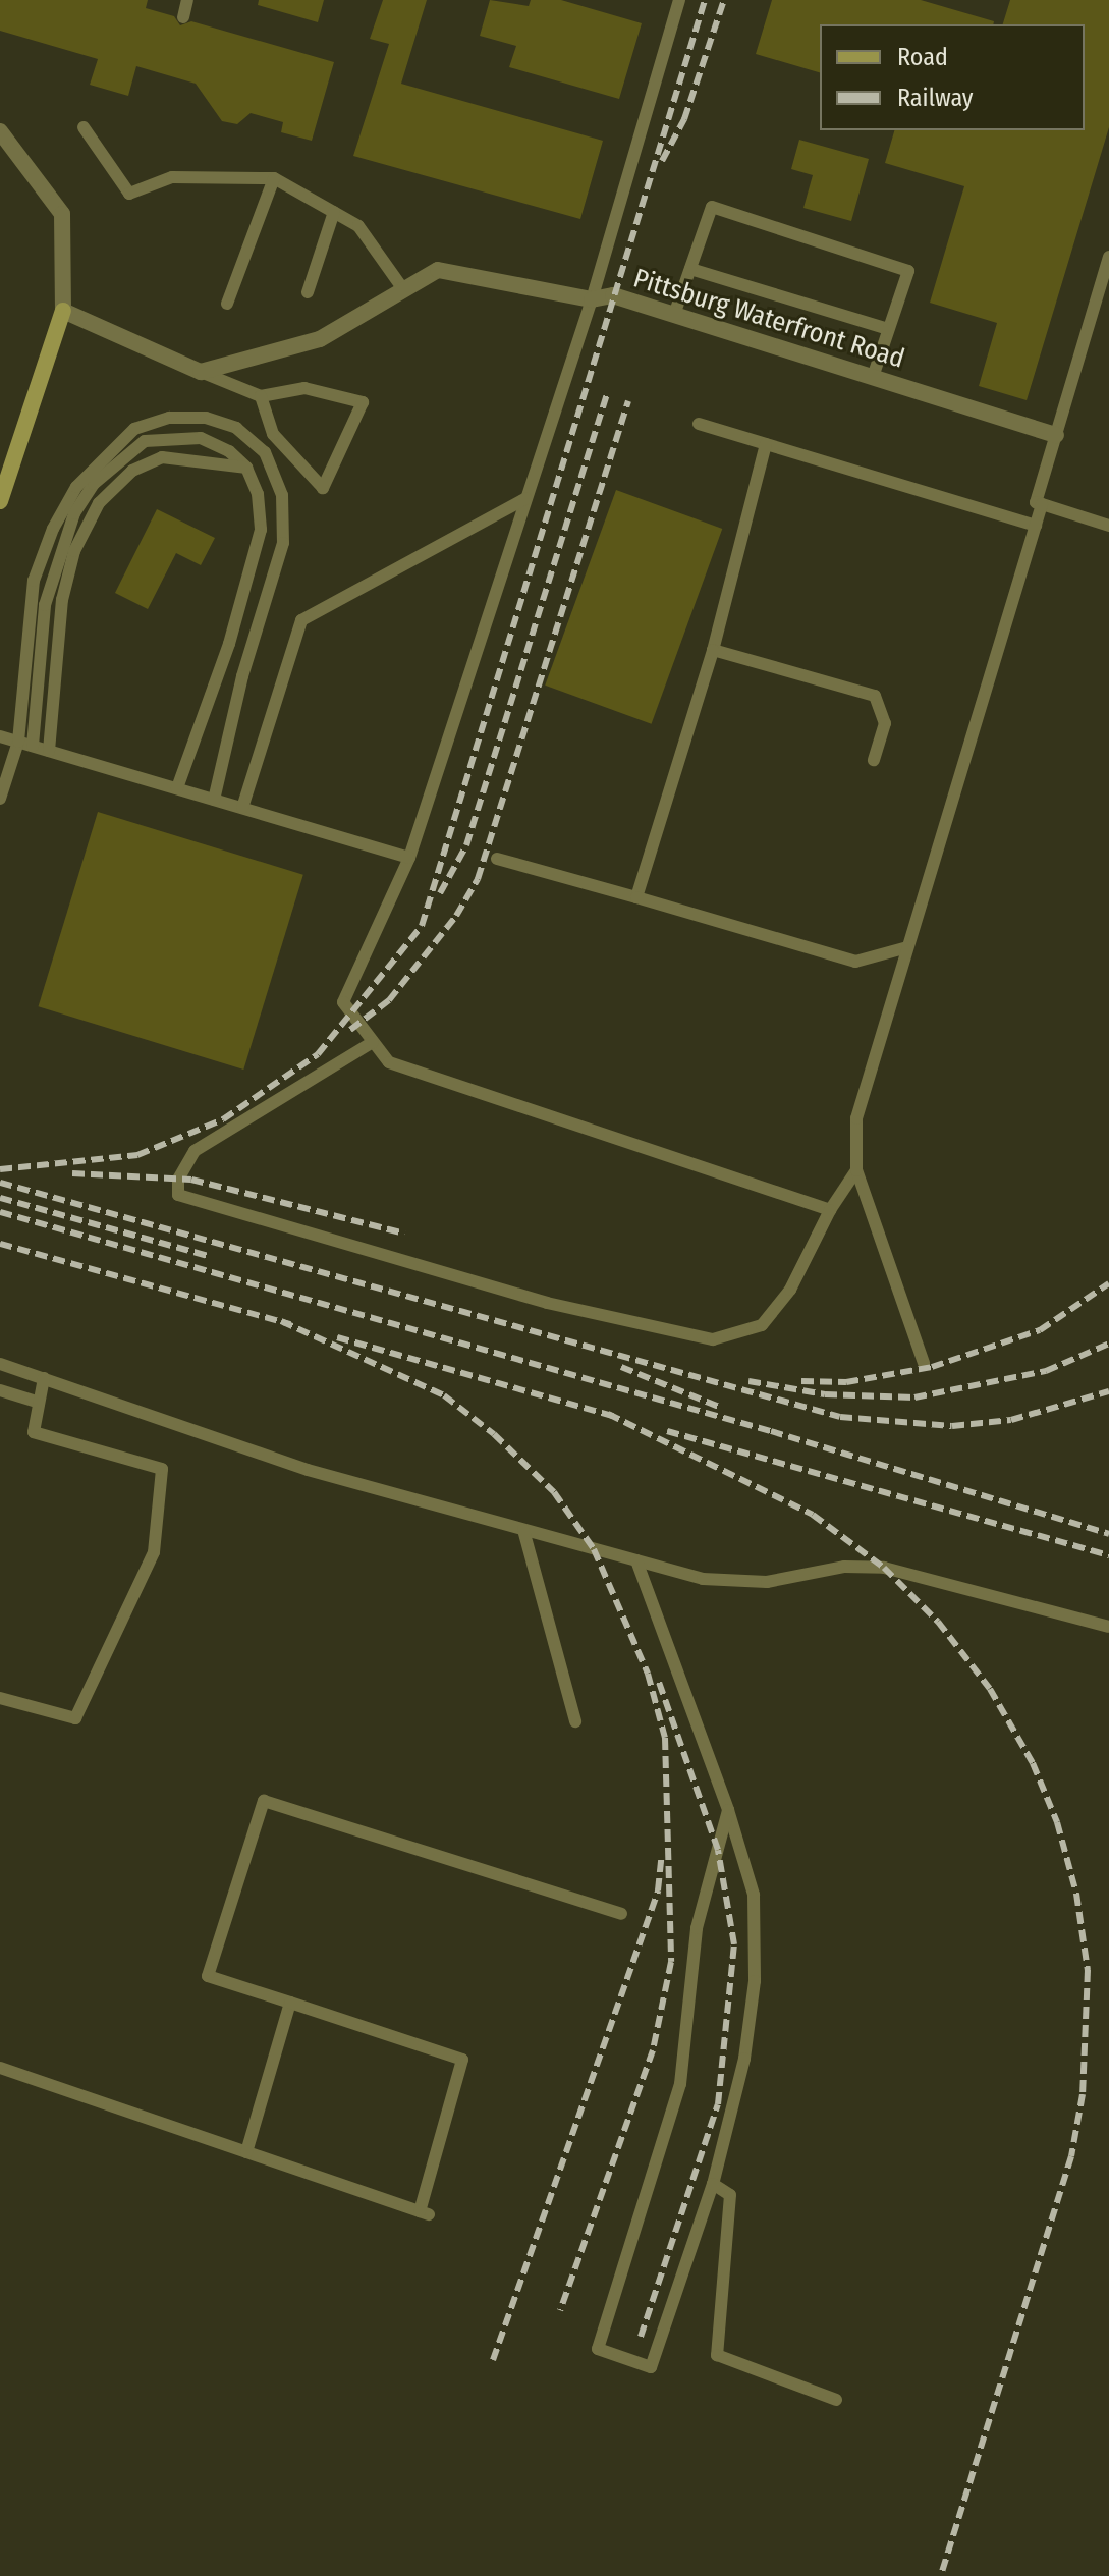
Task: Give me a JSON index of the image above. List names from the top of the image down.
{
  "streets": {
    "street": ["Pittsburg Waterfront Road"]
  },
  "legend": ["Road", "Railway"]
}
